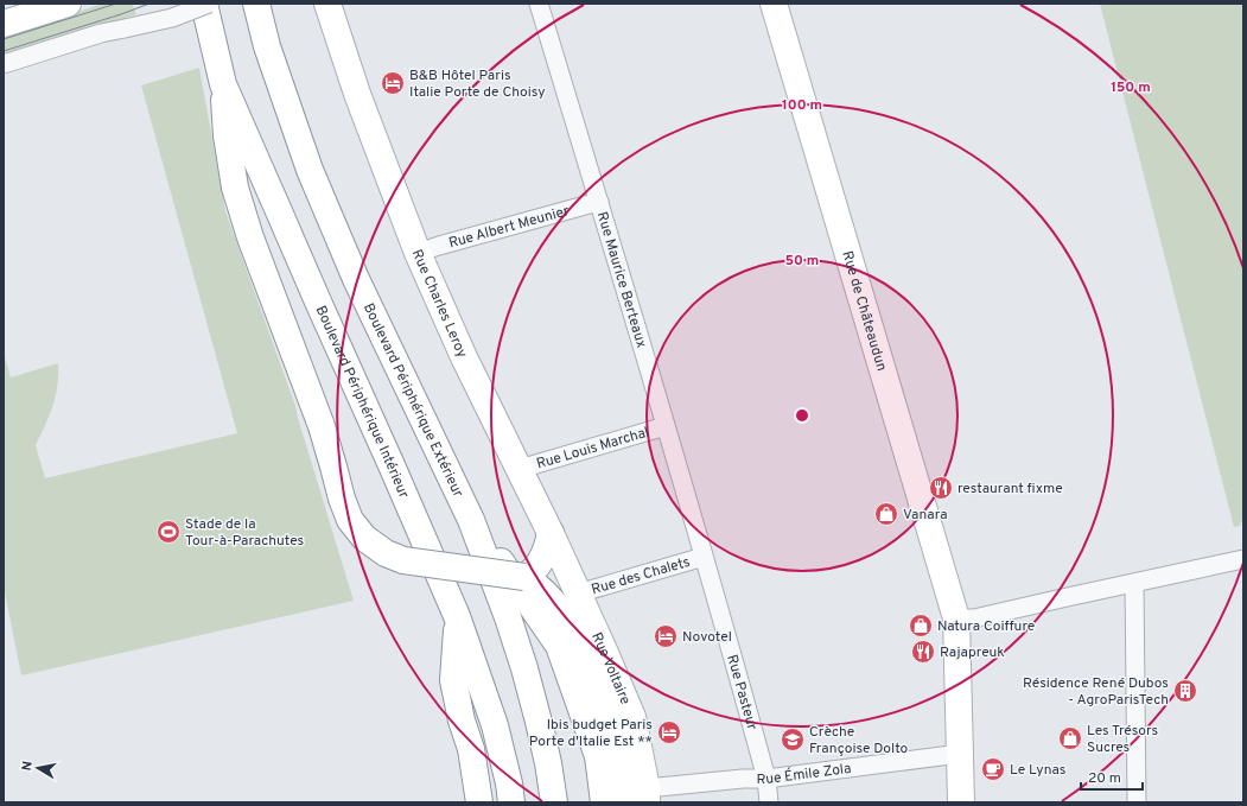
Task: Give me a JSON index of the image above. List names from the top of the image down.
{
  "streets": {
    "main road": [
      "Rue Charles Leroy",
      "Rue de Châteaudun",
      "Boulevard Périphérique Extérieur",
      "Boulevard Périphérique Intérieur",
      "Rue Voltaire"
    ],
    "street": [
      "Rue Albert Meunier",
      "Rue Maurice Berteaux",
      "Rue Louis Marchal",
      "Rue des Chalets",
      "Rue Pasteur",
      "Rue Émile Zola"
    ]
  },
  "crossings": [
    ["Rue Albert Meunier", "Rue Maurice Berteaux"],
    ["Rue Albert Meunier", "Rue Charles Leroy"],
    ["Rue Maurice Berteaux", "Rue Louis Marchal"],
    ["Rue Maurice Berteaux", "Rue des Chalets"],
    ["Rue Maurice Berteaux", "Rue Pasteur"],
    ["Rue Charles Leroy", "Rue Louis Marchal"],
    ["Rue Charles Leroy", "Rue des Chalets"],
    ["Rue Charles Leroy", "Rue Voltaire"],
    ["Rue de Châteaudun", "Rue Émile Zola"],
    ["Rue des Chalets", "Rue Voltaire"],
    ["Rue des Chalets", "Rue Pasteur"],
    ["Rue Voltaire", "Rue Émile Zola"],
    ["Rue Pasteur", "Rue Émile Zola"]
  ],
  "places": {
    "hotel": ["B&B Hôtel Paris Italie Porte de Choisy", "Novotel", "Ibis budget Paris Porte d'Italie Est **"],
    "restaurant": ["restaurant fixme", "Rajapreuk"],
    "shop": ["Vanara", "Natura Coiffure", "Les Trésors Sucres"],
    "sports": ["Stade de la Tour-à-Parachutes"],
    "building": ["Résidence René Dubos - AgroParisTech"],
    "school or university": ["Crèche Françoise Dolto"],
    "cafe": ["Le Lynas"]
  },
  "scale_bar": "20 m",
  "north": "left",
  "rings": ["150 m", "100 m", "50 m"]
}
